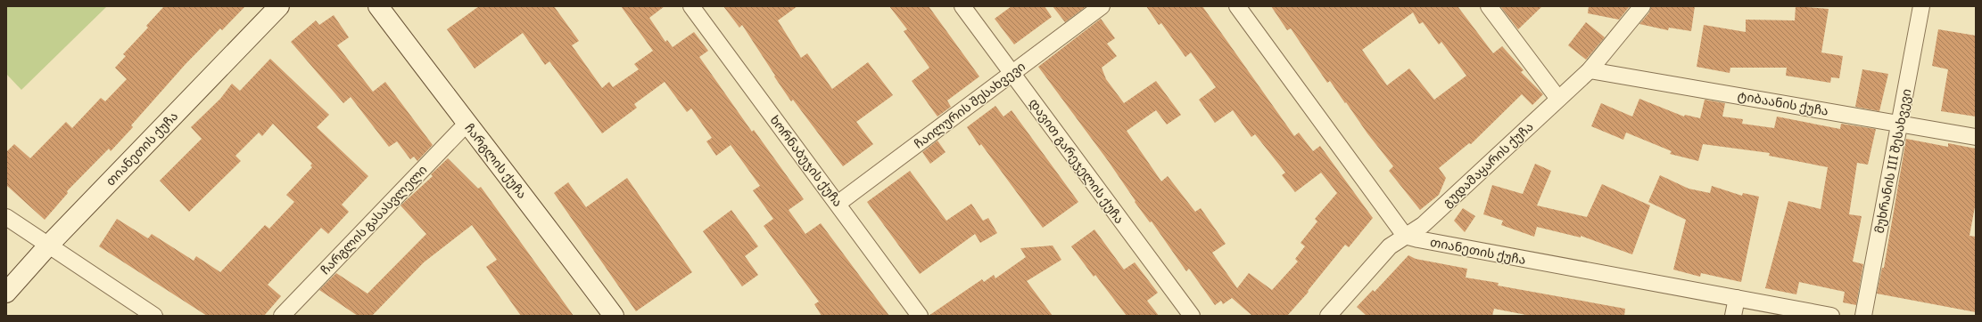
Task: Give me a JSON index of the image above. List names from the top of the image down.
{
  "streets": {
    "street": [
      "ტიბაანის ქუჩა",
      "ჩაილურის შესახვევი",
      "თიანეთის ქუჩა",
      "ჩარგლის ქუჩა",
      "ხორნაბუჯის ქუჩა",
      "დავით გარეჯელის ქუჩა",
      "მუხრანის III შესახვევი",
      "გუდამაყარის ქუჩა",
      "ჩარგლის გასასვლელი"
    ]
  },
  "crossings": [
    ["ტიბაანის ქუჩა", "მუხრანის III შესახვევი"],
    ["ტიბაანის ქუჩა", "გუდამაყარის ქუჩა"],
    ["ჩაილურის შესახვევი", "ხორნაბუჯის ქუჩა"],
    ["ჩაილურის შესახვევი", "დავით გარეჯელის ქუჩა"],
    ["თიანეთის ქუჩა", "გუდამაყარის ქუჩა"],
    ["ჩარგლის ქუჩა", "ჩარგლის გასასვლელი"]
  ]
}
